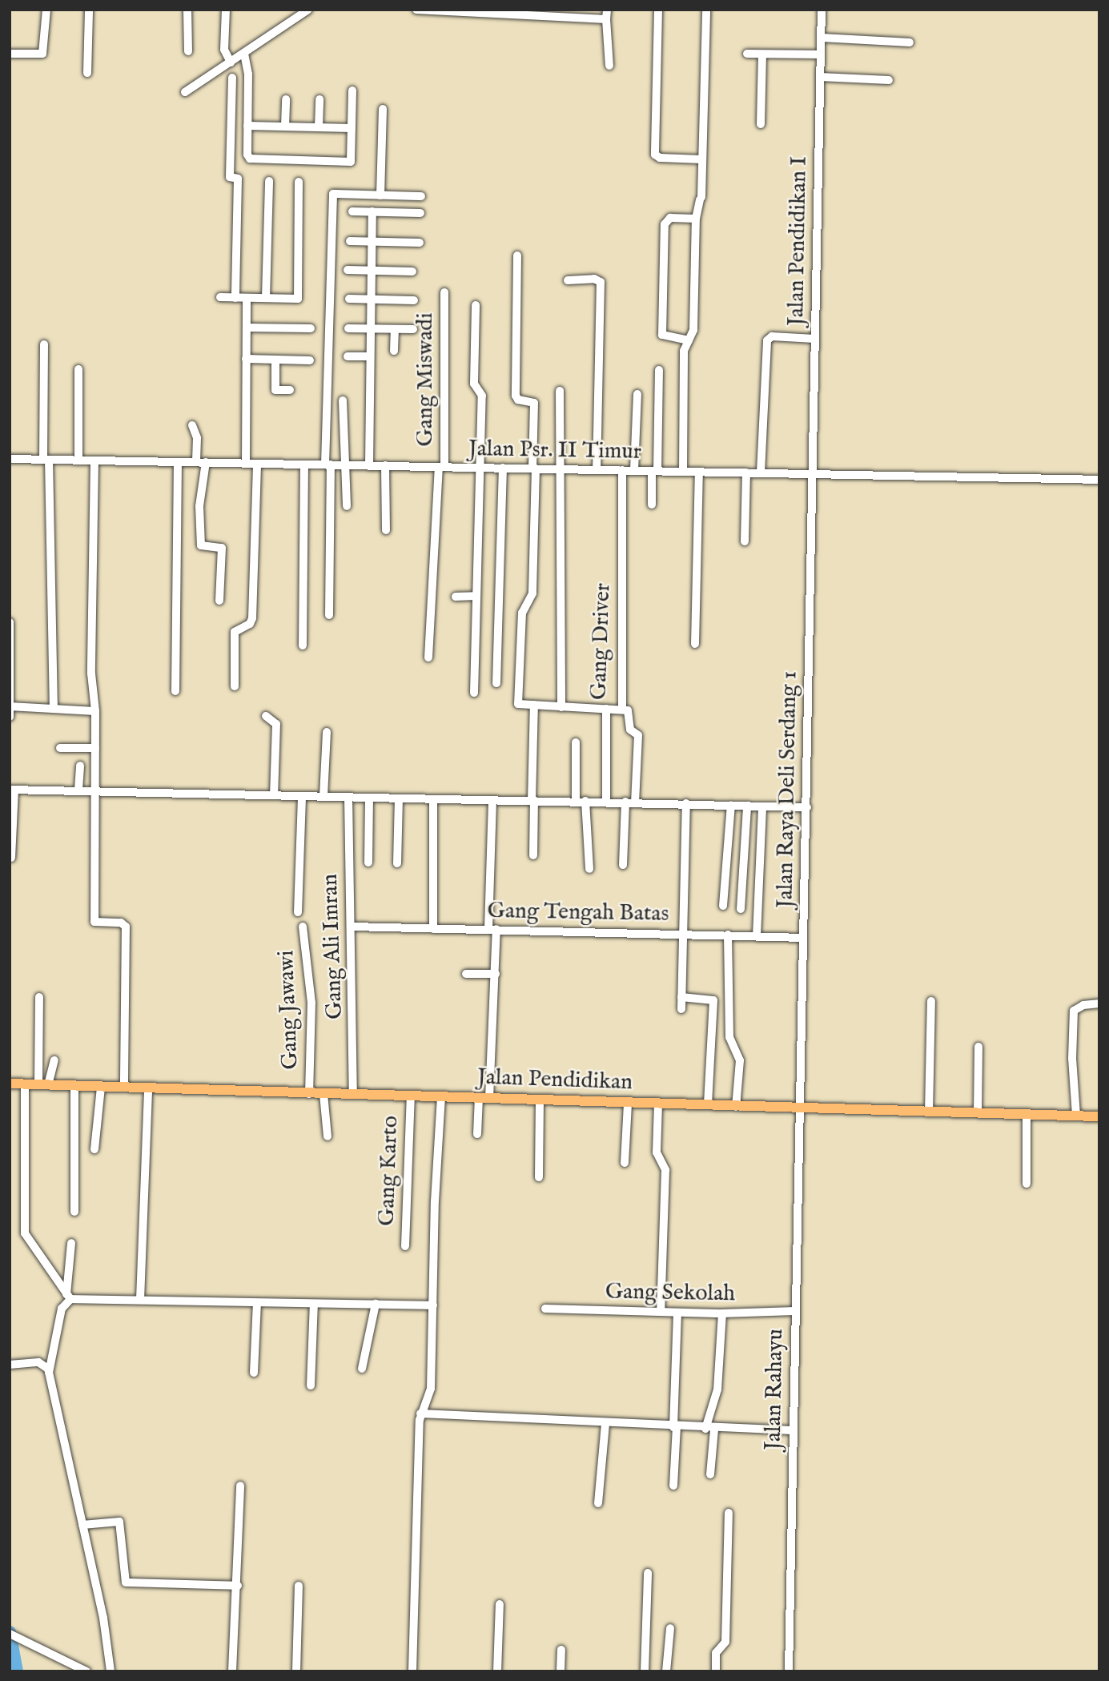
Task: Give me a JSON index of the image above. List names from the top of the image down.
{
  "streets": {
    "main road": ["Jalan Pendidikan"],
    "street": [
      "Jalan Pendidikan I",
      "Gang Miswadi",
      "Jalan Psr. II Timur",
      "Gang Driver",
      "Jalan Raya Deli Serdang 1",
      "Gang Tengah Batas",
      "Gang Ali Imran",
      "Gang Jawawi",
      "Gang Karto",
      "Gang Sekolah",
      "Jalan Rahayu"
    ]
  },
  "crossings": [
    ["Jalan Pendidikan I", "Jalan Psr. II Timur"],
    ["Jalan Pendidikan I", "Jalan Raya Deli Serdang 1"],
    ["Gang Miswadi", "Jalan Psr. II Timur"],
    ["Jalan Psr. II Timur", "Gang Driver"],
    ["Jalan Psr. II Timur", "Jalan Raya Deli Serdang 1"],
    ["Jalan Raya Deli Serdang 1", "Gang Tengah Batas"],
    ["Jalan Raya Deli Serdang 1", "Jalan Pendidikan"],
    ["Jalan Raya Deli Serdang 1", "Jalan Rahayu"],
    ["Gang Tengah Batas", "Gang Ali Imran"],
    ["Gang Ali Imran", "Jalan Pendidikan"],
    ["Gang Jawawi", "Jalan Pendidikan"],
    ["Jalan Pendidikan", "Gang Karto"],
    ["Jalan Pendidikan", "Jalan Rahayu"],
    ["Gang Sekolah", "Jalan Rahayu"]
  ]
}
